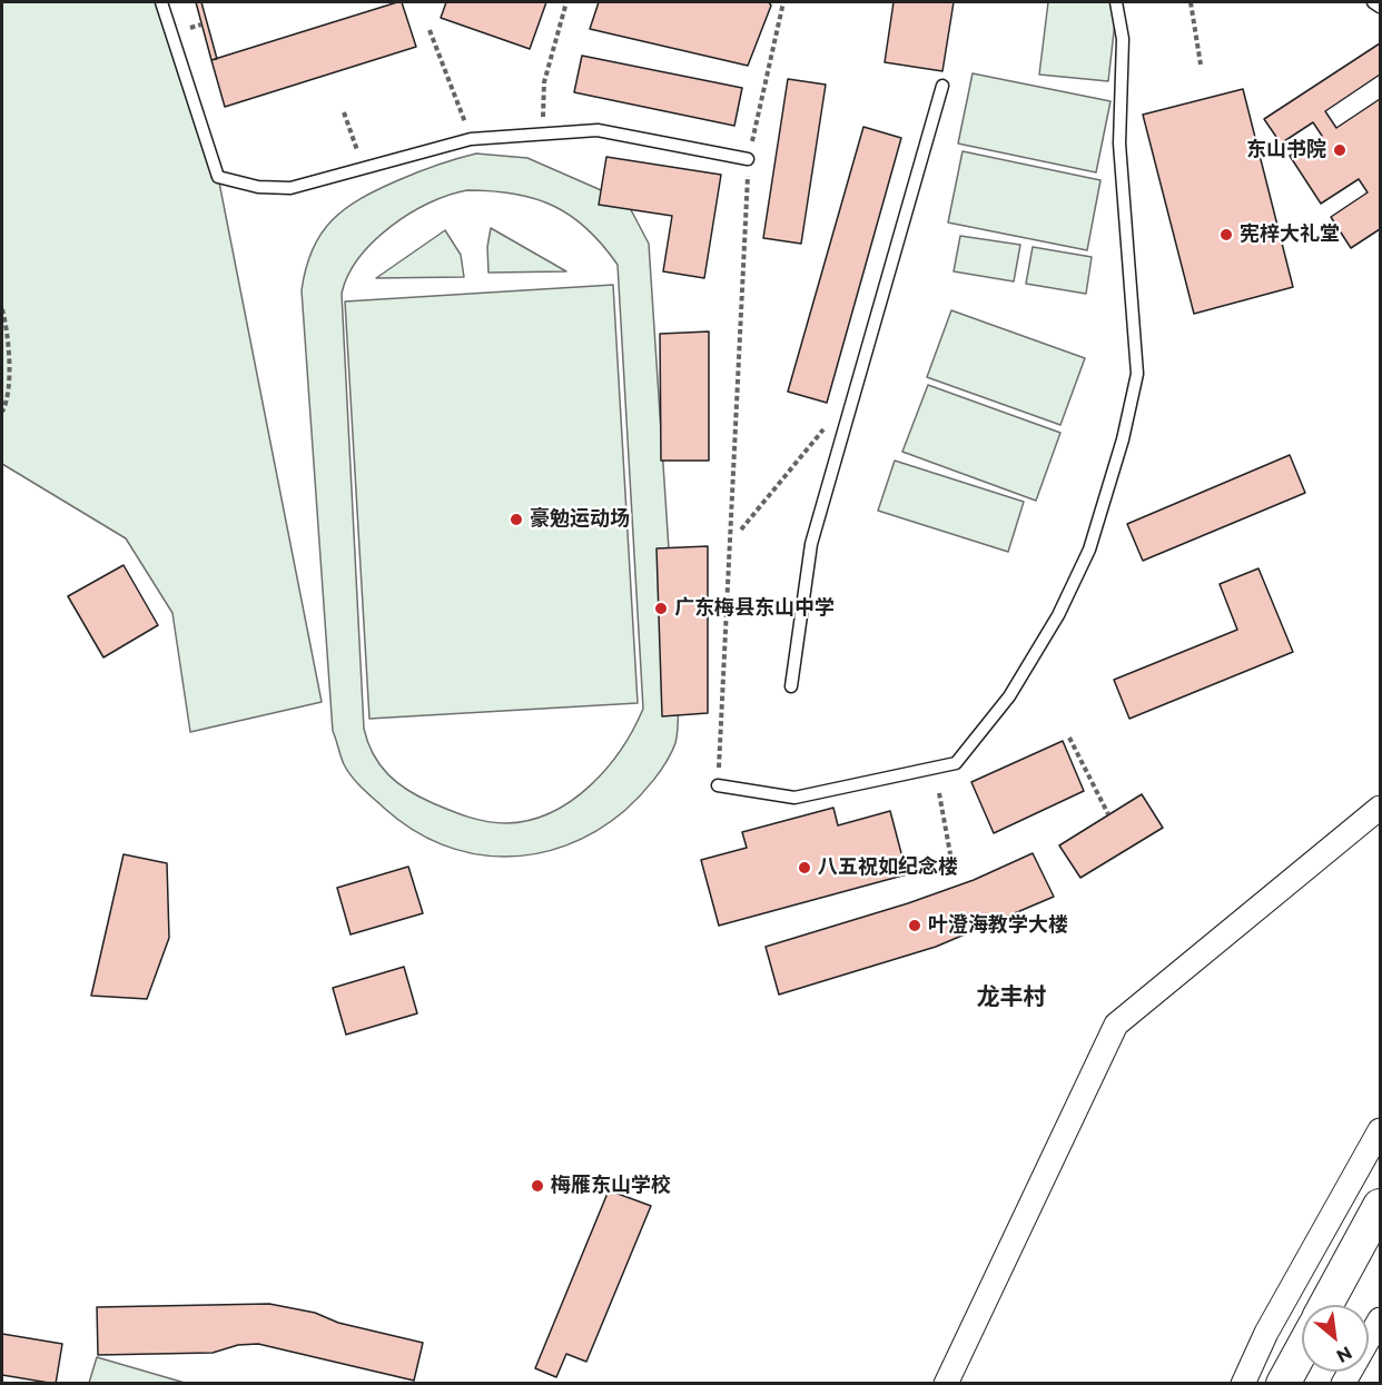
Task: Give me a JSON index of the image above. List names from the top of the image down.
{
  "districts": ["龙丰村"],
  "places": [
    "东山书院",
    "宪梓大礼堂",
    "豪勉运动场",
    "广东梅县东山中学",
    "八五祝如纪念楼",
    "叶澄海教学大楼",
    "梅雁东山学校"
  ],
  "north": "bottom right"
}
